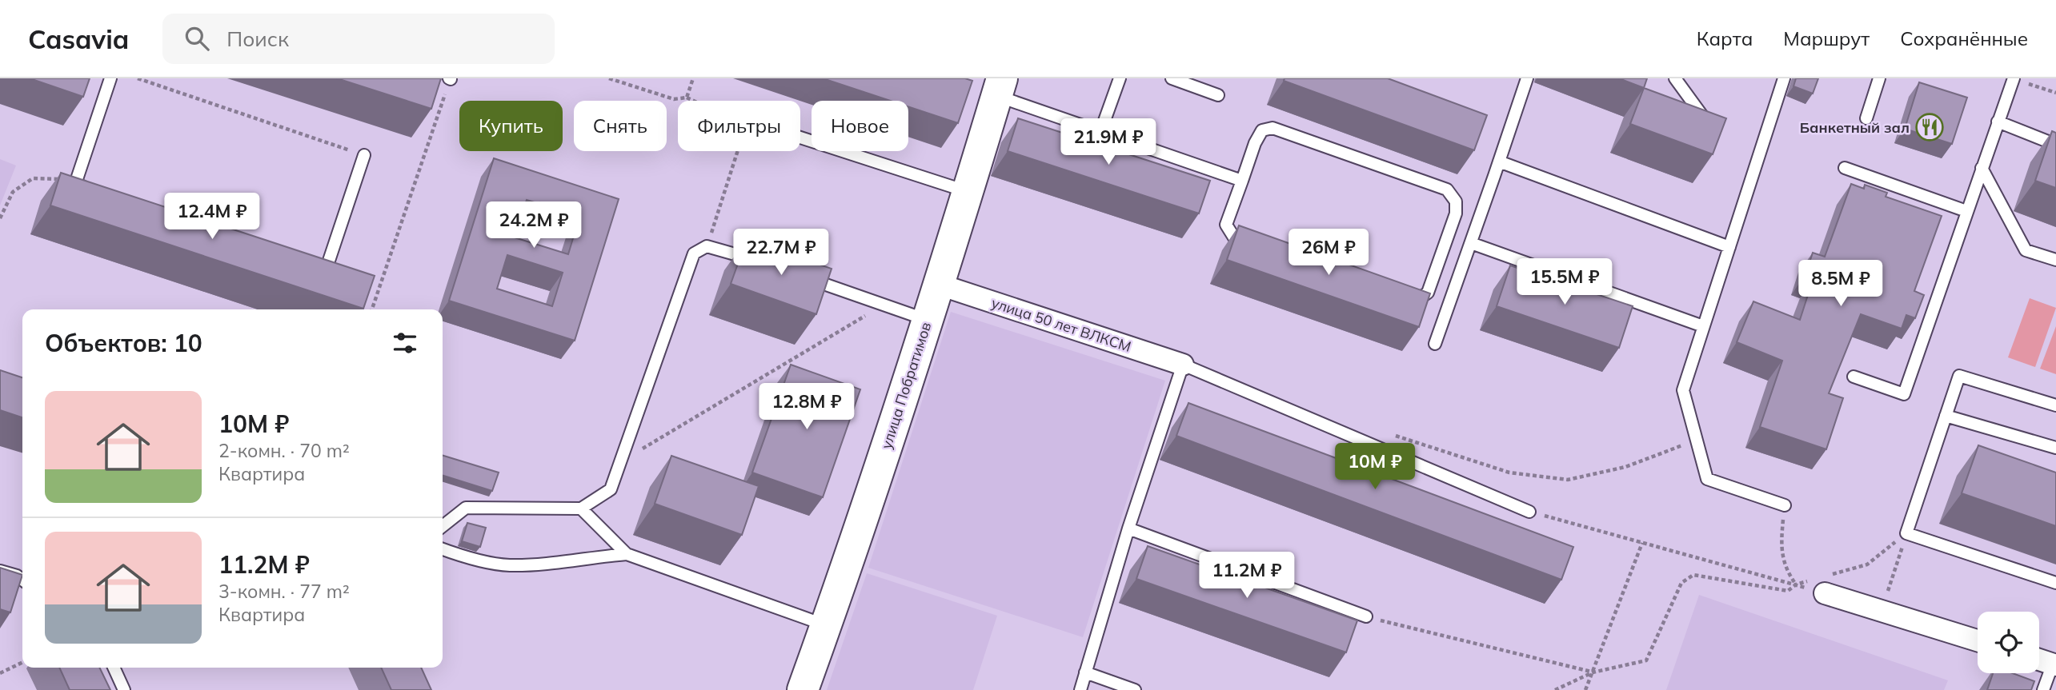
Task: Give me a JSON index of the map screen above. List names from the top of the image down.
{
  "streets": {
    "street": ["улица 50 лет ВЛКСМ", "улица Побратимов"]
  },
  "crossings": [
    ["улица 50 лет ВЛКСМ", "улица Побратимов"]
  ],
  "places": {
    "restaurant": ["Банкетный зал"]
  },
  "page": {
    "header": "Casavia",
    "search": "Поиск",
    "nav": ["Карта", "Маршрут", "Сохранённые"],
    "chip": [
      "Купить",
      "Снять",
      "Фильтры",
      "Новое"
    ],
    "price": [
      "21.9M ₽",
      "12.4M ₽",
      "24.2M ₽",
      "22.7M ₽",
      "26M ₽",
      "15.5M ₽",
      "8.5M ₽",
      "12.8M ₽",
      "10M ₽",
      "11.2M ₽"
    ],
    "heading": "Объектов: 10",
    "list": [
      {
        "name": "10M ₽",
        "note": "2-комн. · 70 m² · Квартира"
      },
      {
        "name": "11.2M ₽",
        "note": "3-комн. · 77 m² · Квартира"
      }
    ]
  }
}
